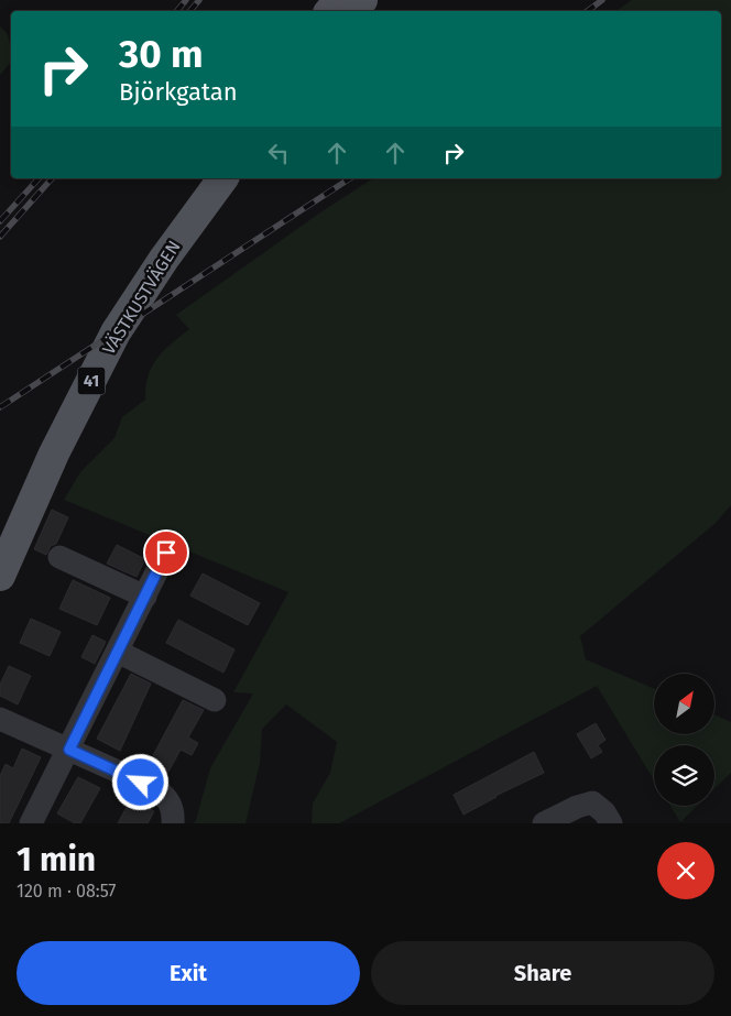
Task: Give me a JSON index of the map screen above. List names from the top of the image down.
{
  "streets": {
    "main road": ["VÄSTKUSTVÄGEN", "41"]
  },
  "north": "top right",
  "page": {
    "turn": ["30 m", "Björkgatan"],
    "heading": ["1 min", "120 m · 08:57"],
    "buttons": ["Exit", "Share"]
  }
}
